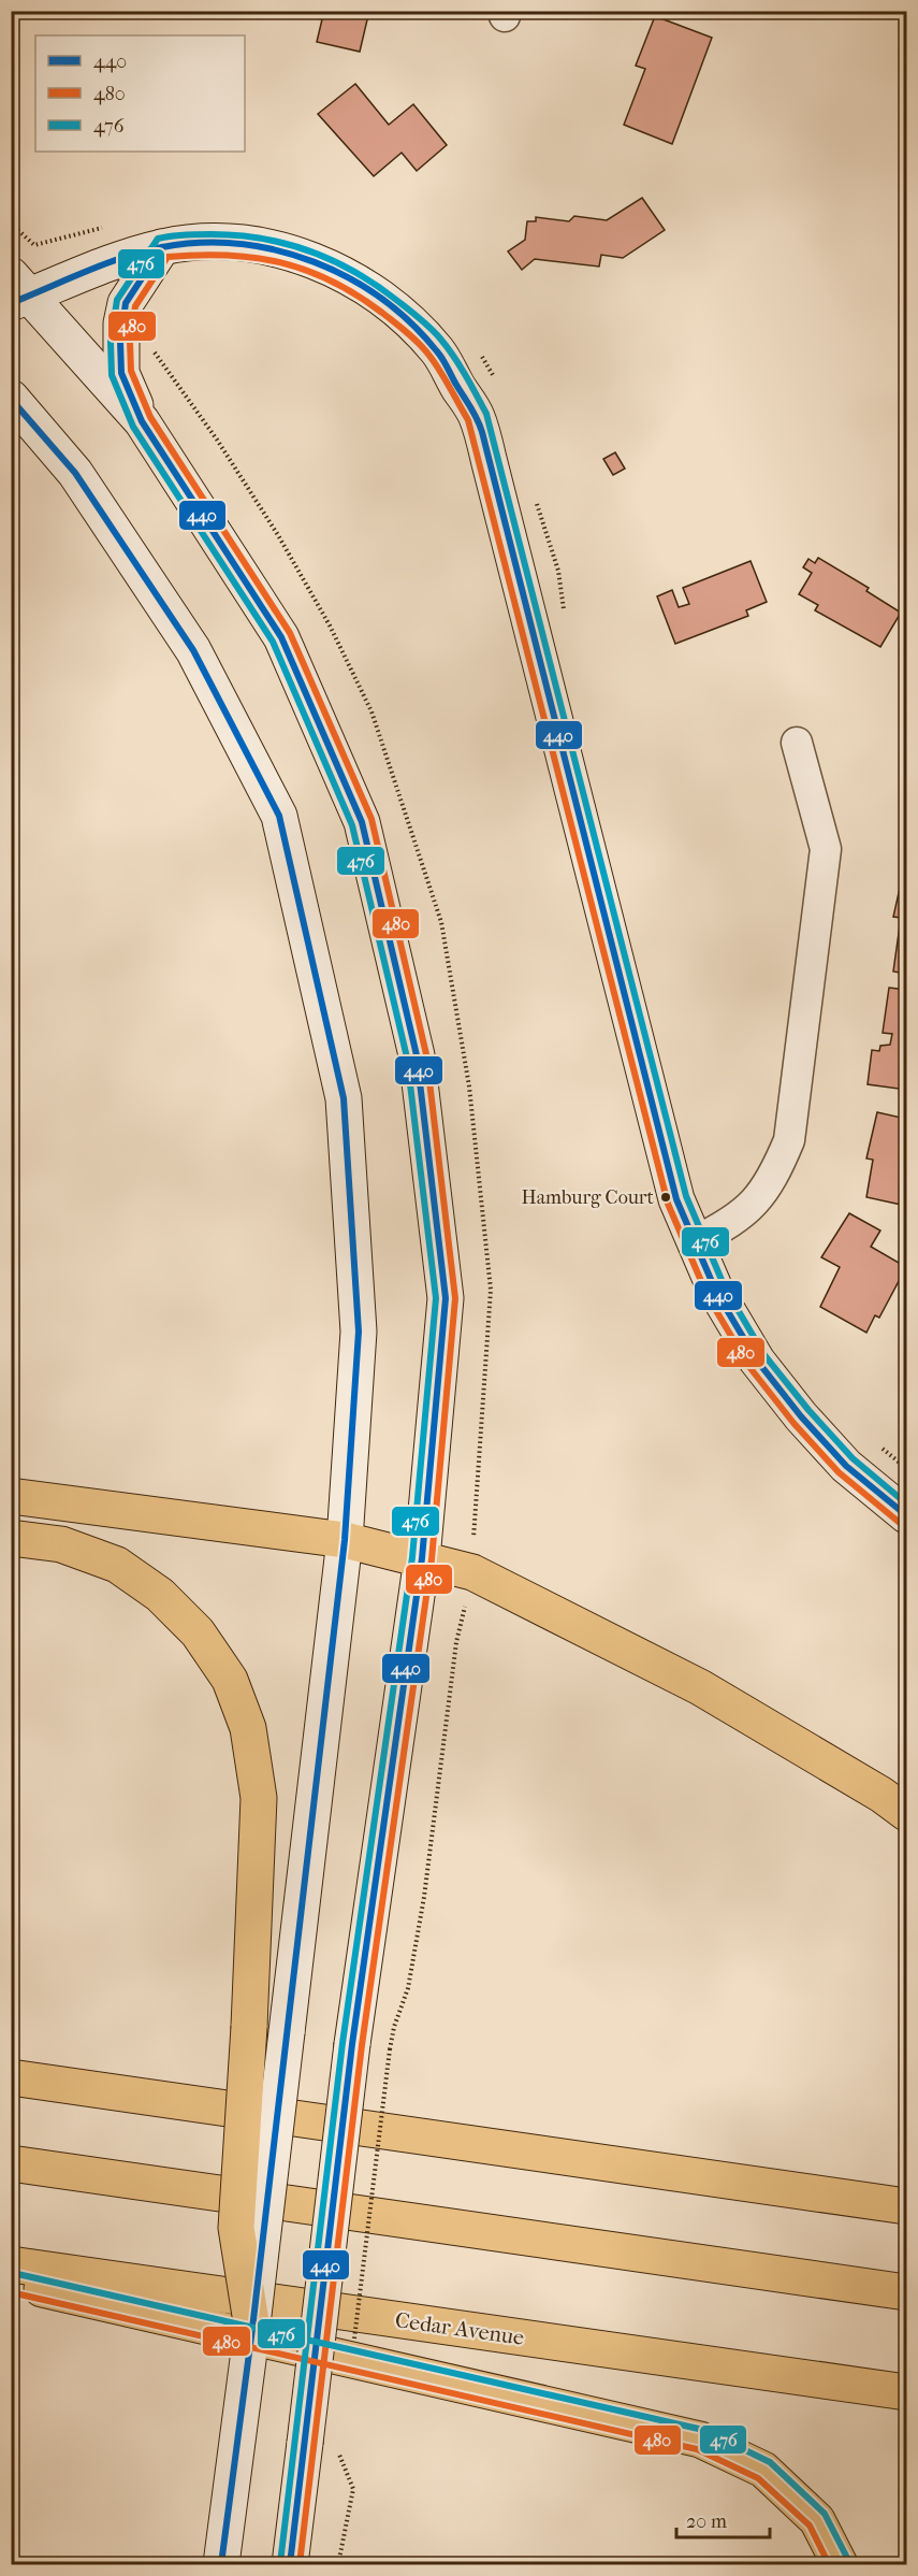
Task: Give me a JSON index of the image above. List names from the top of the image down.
{
  "streets": {
    "highway": ["Cedar Avenue"]
  },
  "places": ["Hamburg Court"],
  "lines": ["transit line 476", "transit line 440", "transit line 480"],
  "legend": ["440", "480", "476"],
  "scale_bar": "20 m"
}
